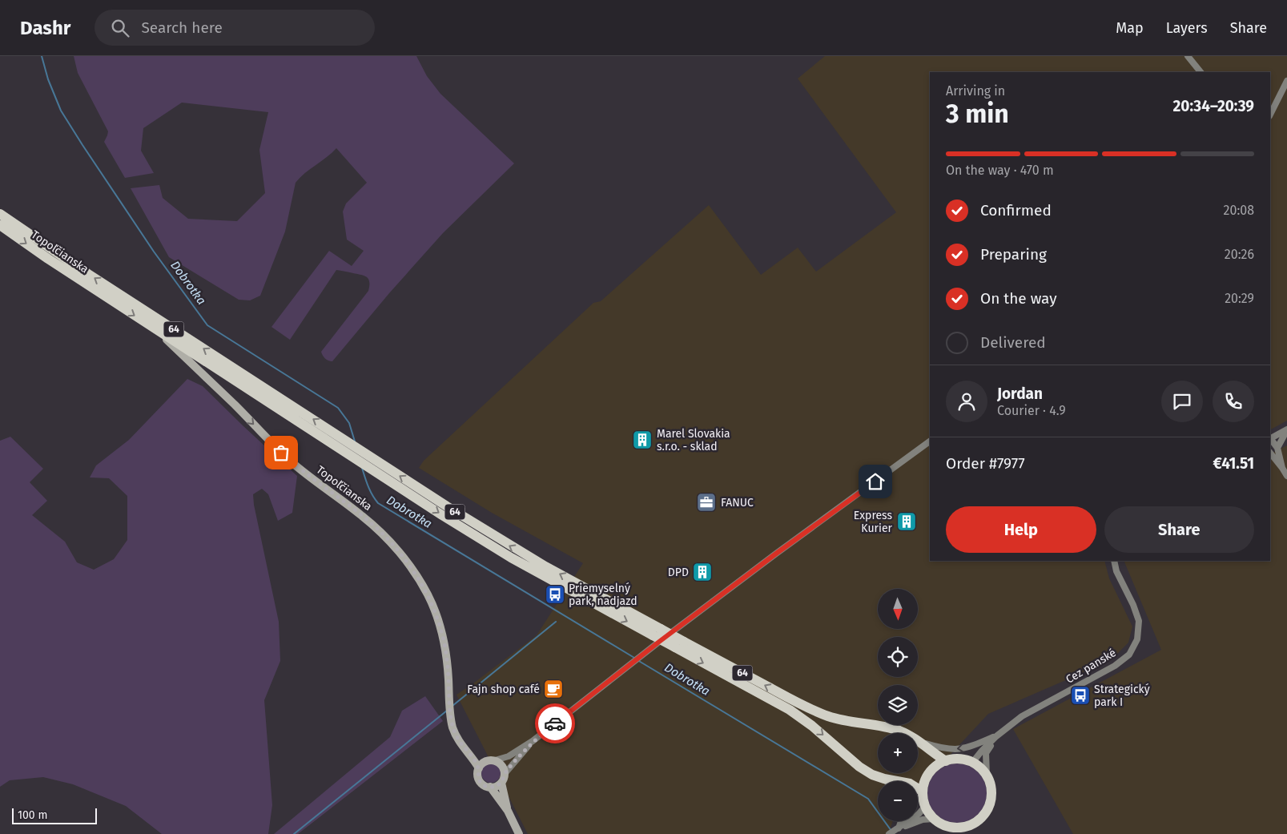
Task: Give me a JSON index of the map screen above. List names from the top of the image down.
{
  "streets": {
    "main road": ["Topoľčianska", "64"],
    "street": ["Cez panské"]
  },
  "crossings": [
    ["Topoľčianska", "64"]
  ],
  "water": ["Dobrotka"],
  "places": {
    "building": ["Marel Slovakia s.r.o. - sklad", "Express Kurier", "DPD"],
    "office": ["FANUC"],
    "bus stop": ["Priemyselný park, nadjazd", "Strategický park I"],
    "cafe": ["Fajn shop café"]
  },
  "scale_bar": "100 m",
  "north": "bottom",
  "page": {
    "header": "Dashr",
    "search": "Search here",
    "nav": ["Map", "Layers", "Share"],
    "heading": ["3 min", "Arriving in", "20:34–20:39"],
    "panel": [
      "Jordan",
      "Courier · 4.9",
      "Order #7977",
      "€41.51"
    ],
    "bar": "On the way · 470 m",
    "list": [
      ["Confirmed", "20:08"],
      ["Preparing", "20:26"],
      ["On the way", "20:29"],
      "Delivered"
    ],
    "buttons": ["Help", "Share"],
    "map_buttons": ["+", "−"],
    "scale": "100 m"
  }
}
